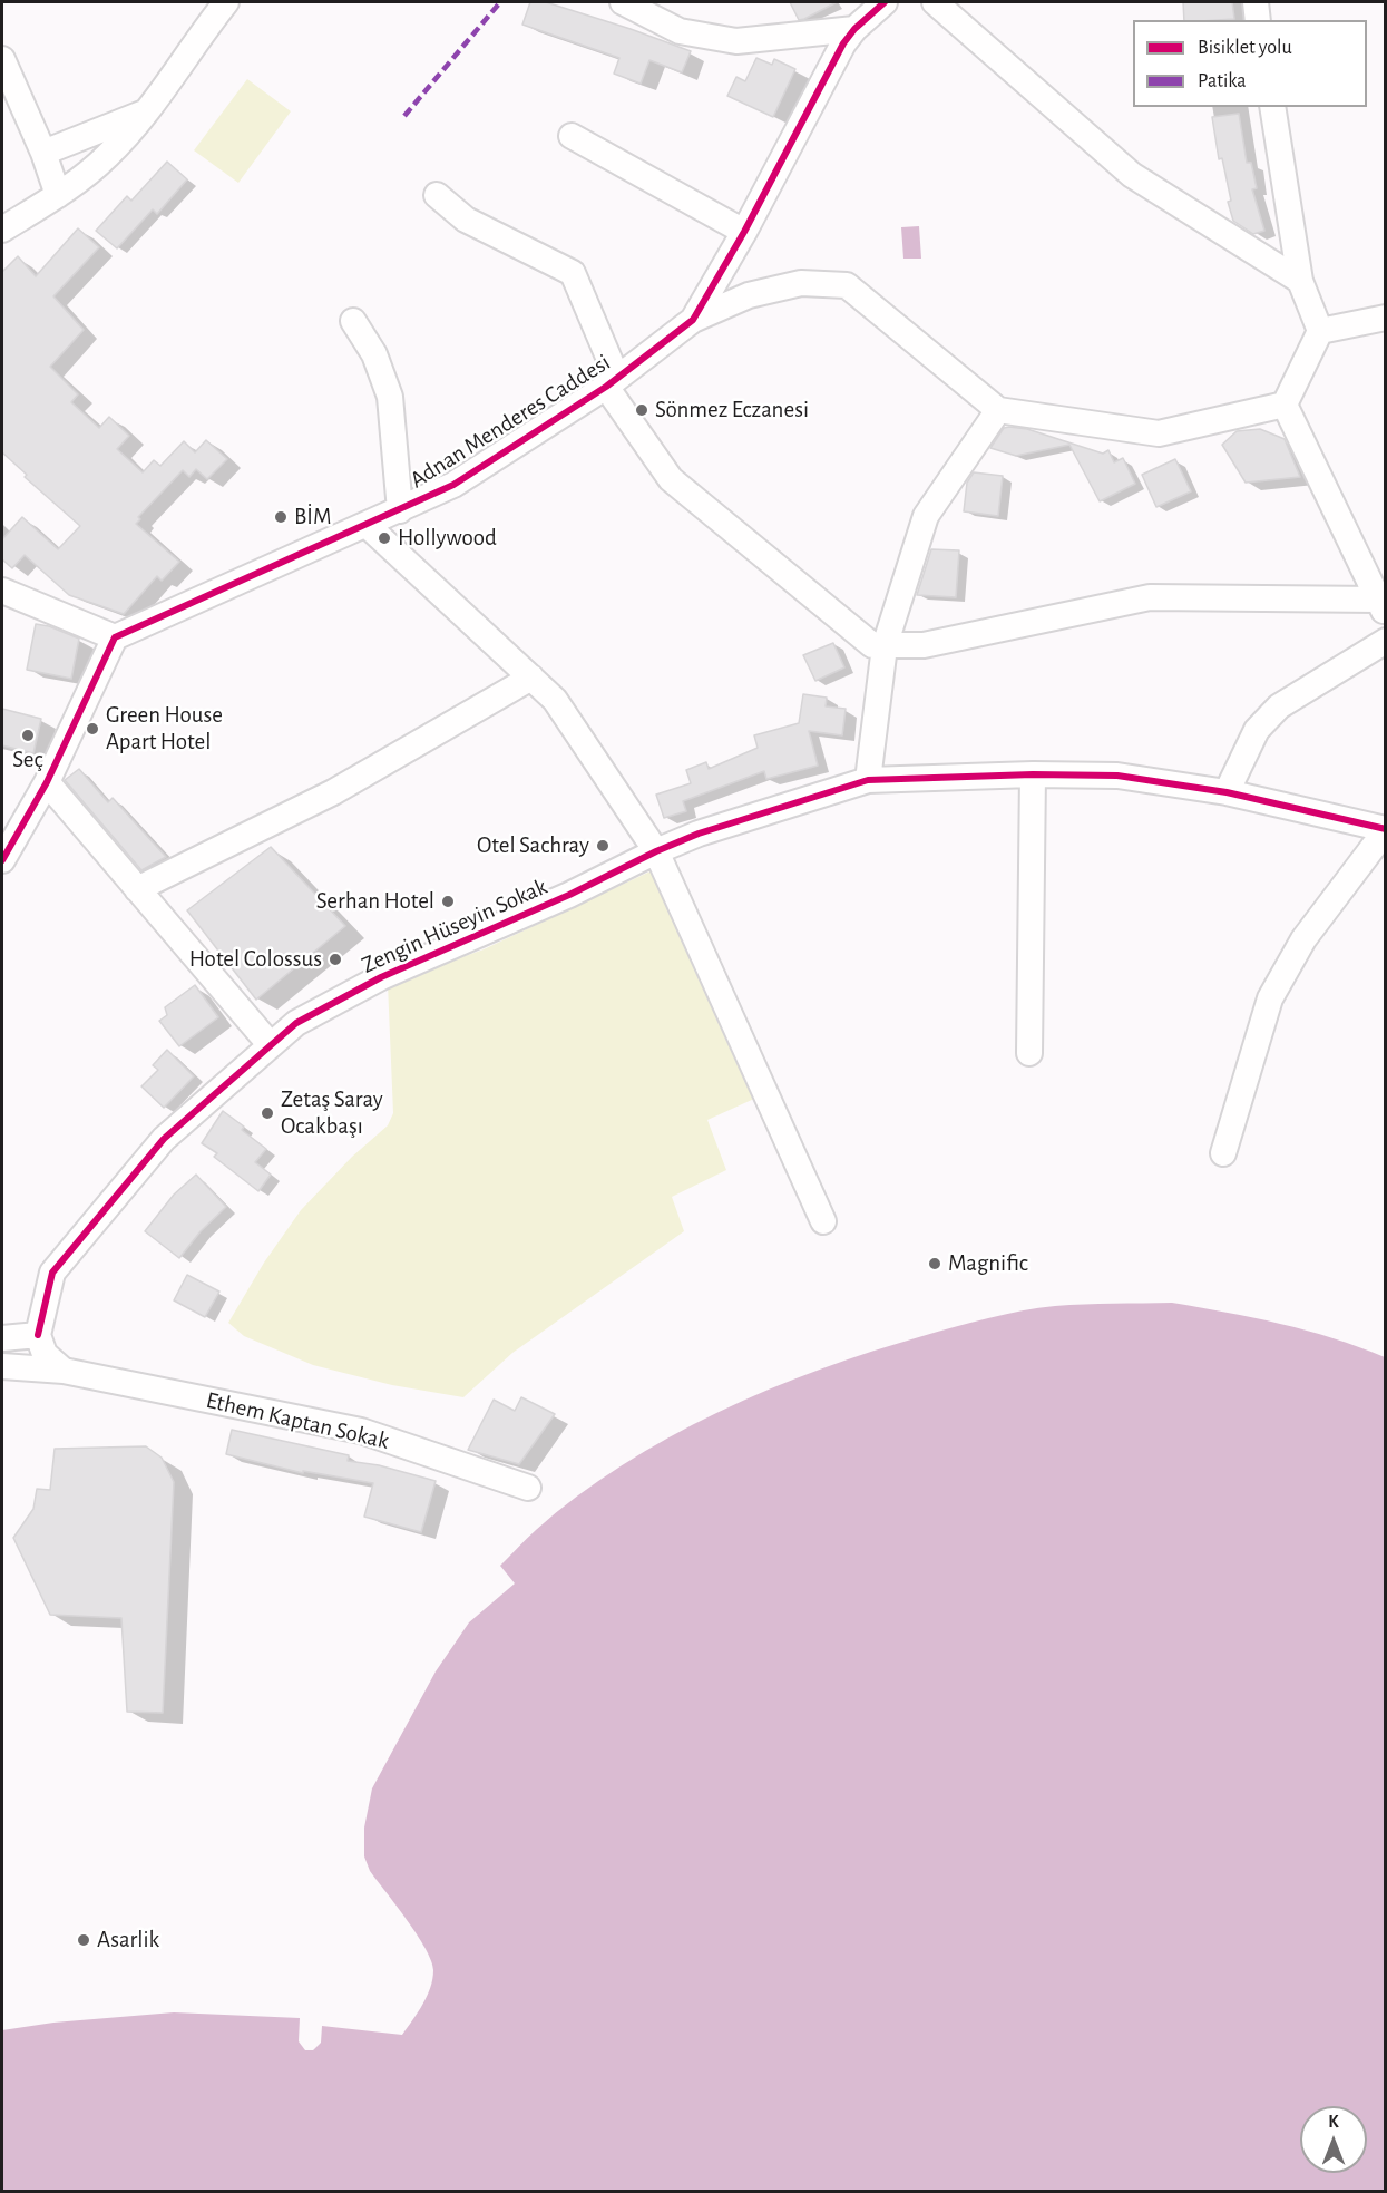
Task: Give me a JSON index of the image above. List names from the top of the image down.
{
  "streets": {
    "street": ["Adnan Menderes Caddesi", "Zengin Hüseyin Sokak", "Ethem Kaptan Sokak"]
  },
  "places": [
    "Sönmez Eczanesi",
    "BİM",
    "Hollywood",
    "Green House Apart Hotel",
    "Seç",
    "Otel Sachray",
    "Serhan Hotel",
    "Hotel Colossus",
    "Zetaş Saray Ocakbaşı",
    "Magnific",
    "Asarlik"
  ],
  "legend": ["Bisiklet yolu", "Patika"],
  "north": "top"
}
